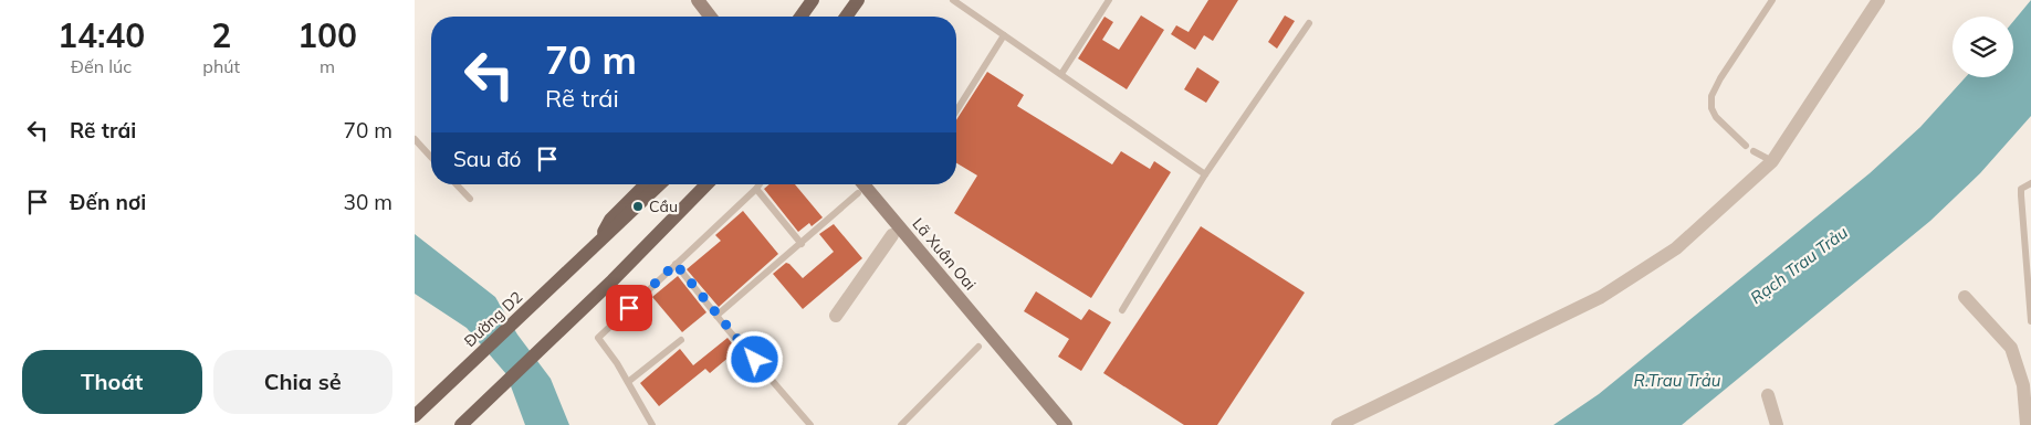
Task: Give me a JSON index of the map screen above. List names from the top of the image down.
{
  "streets": {
    "main road": ["Lã Xuân Oai", "Đường D2"]
  },
  "water": ["Rạch Trau Trảu", "R.Trau Trảu"],
  "places": ["Cầu"],
  "page": {
    "eta": [
      "14:40",
      "Đến lúc",
      "2",
      "phút",
      "100",
      "m"
    ],
    "turn": ["70 m", "Rẽ trái"],
    "list": [
      {
        "name": "Rẽ trái",
        "value": "70 m"
      },
      {
        "name": "Đến nơi",
        "value": "30 m"
      }
    ],
    "then": "Sau đó",
    "buttons": ["Thoát", "Chia sẻ"]
  }
}
